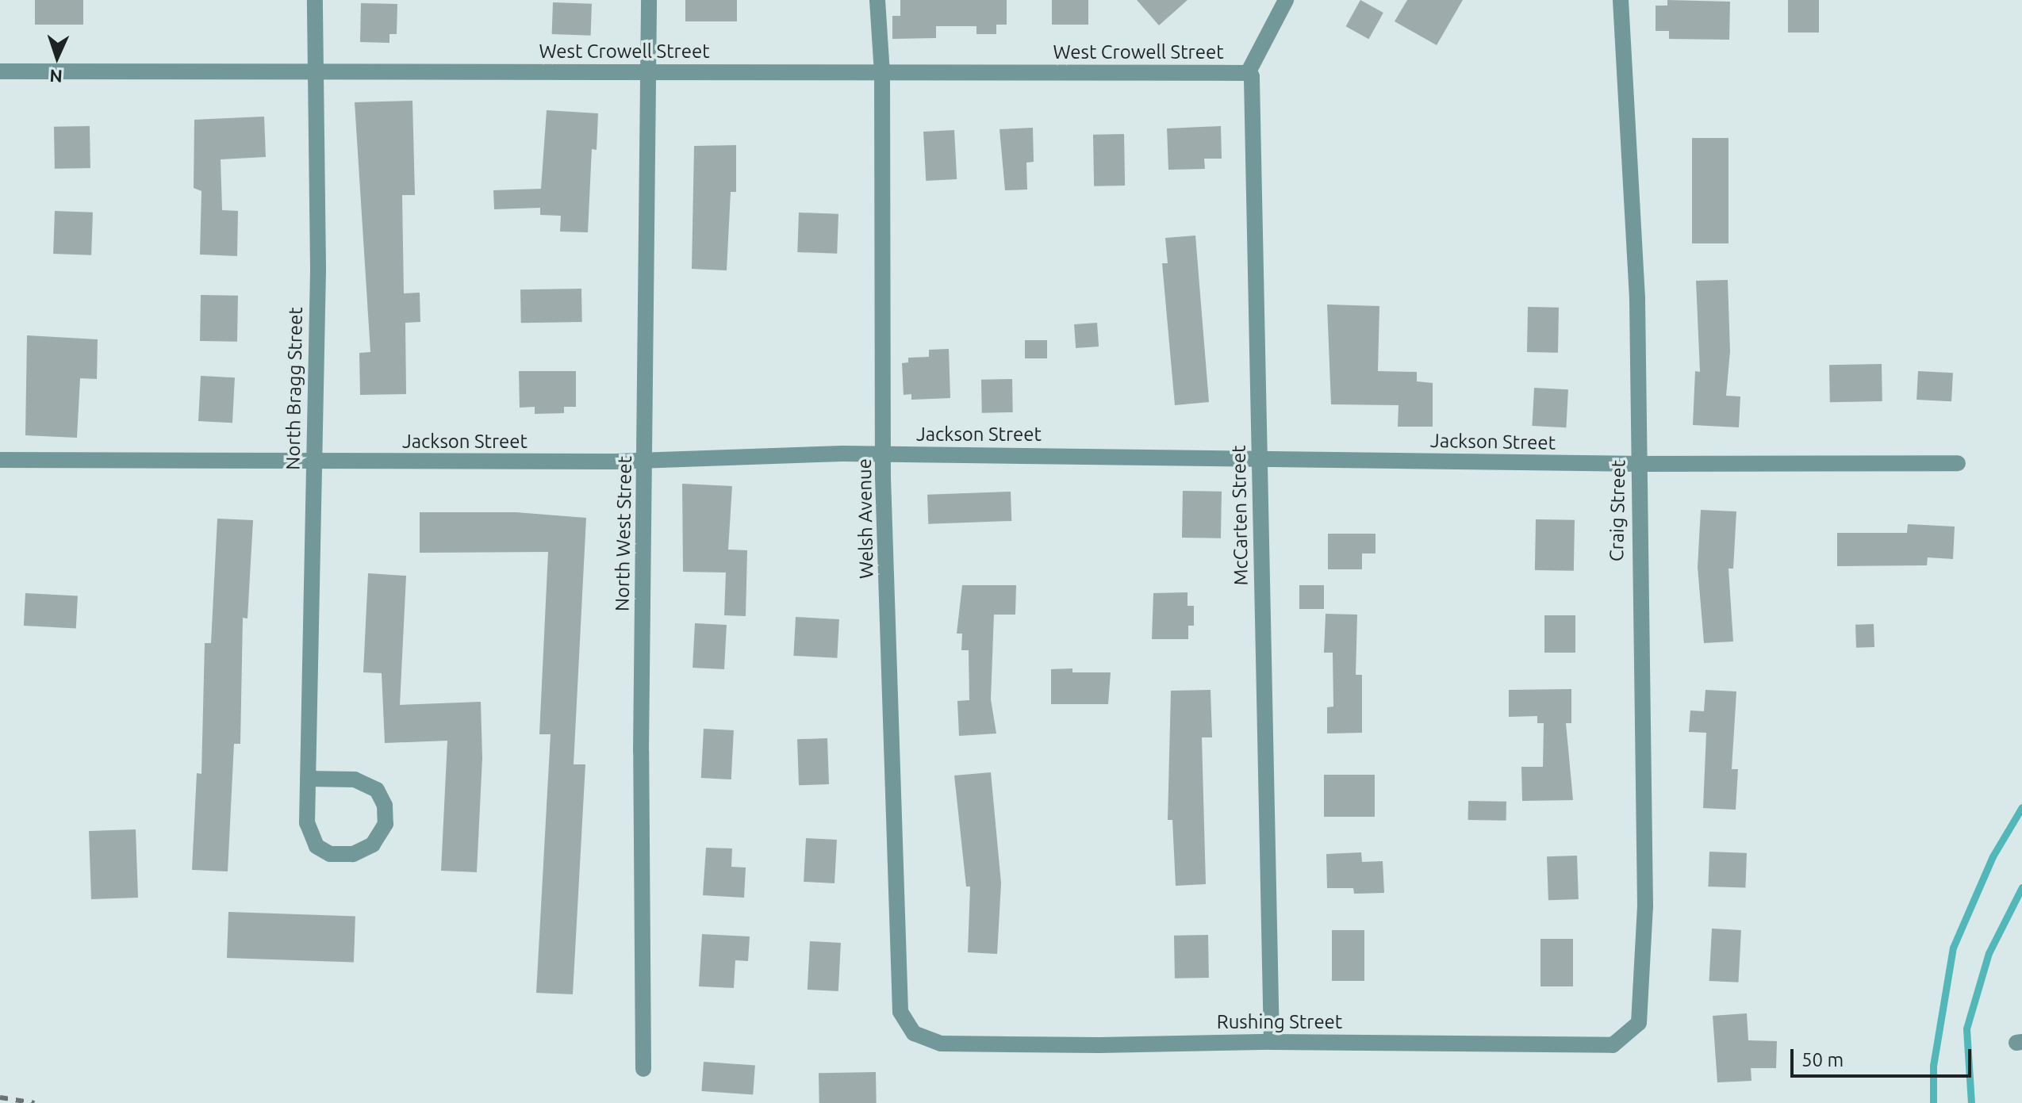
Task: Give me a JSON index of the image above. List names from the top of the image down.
{
  "streets": {
    "street": [
      "West Crowell Street",
      "North Bragg Street",
      "Jackson Street",
      "Craig Street",
      "McCarten Street",
      "Welsh Avenue",
      "North West Street",
      "Rushing Street"
    ]
  },
  "crossings": [
    ["West Crowell Street", "North Bragg Street"],
    ["West Crowell Street", "McCarten Street"],
    ["West Crowell Street", "Welsh Avenue"],
    ["West Crowell Street", "North West Street"],
    ["North Bragg Street", "Jackson Street"],
    ["Jackson Street", "Craig Street"],
    ["Jackson Street", "McCarten Street"],
    ["Jackson Street", "Welsh Avenue"],
    ["Jackson Street", "North West Street"],
    ["Craig Street", "Rushing Street"],
    ["McCarten Street", "Rushing Street"],
    ["Welsh Avenue", "Rushing Street"]
  ],
  "scale_bar": "50 m",
  "north": "bottom"
}
